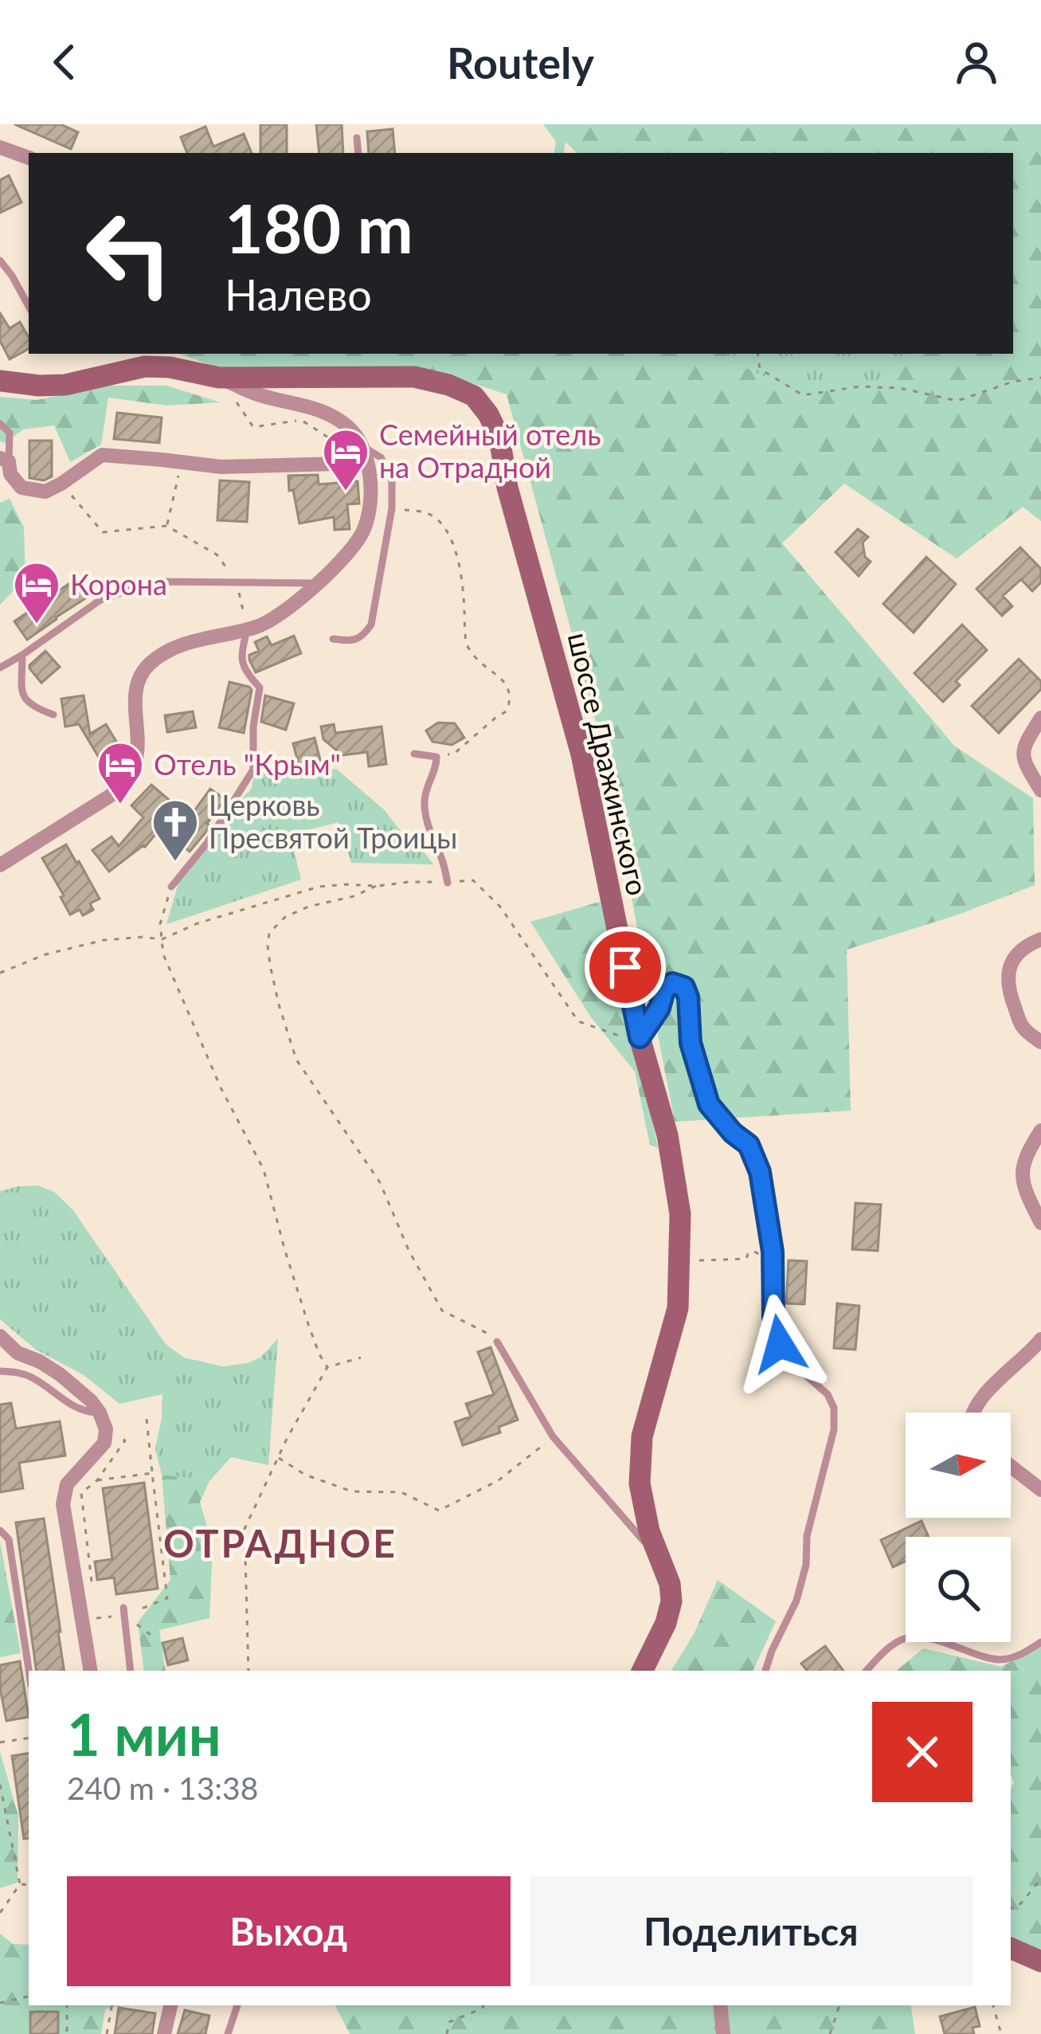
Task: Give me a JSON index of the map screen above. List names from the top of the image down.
{
  "streets": {
    "main road": ["шоссе Дражинского"]
  },
  "districts": ["ОТРАДНОЕ"],
  "places": {
    "hotel": ["Семейный отель на Отрадной", "Корона", "Отель \"Крым\""],
    "church": ["Церковь Пресвятой Троицы"]
  },
  "north": "right",
  "page": {
    "header": "Routely",
    "turn": ["180 m", "Налево"],
    "heading": ["1 мин", "240 m · 13:38"],
    "buttons": ["Выход", "Поделиться"]
  }
}
